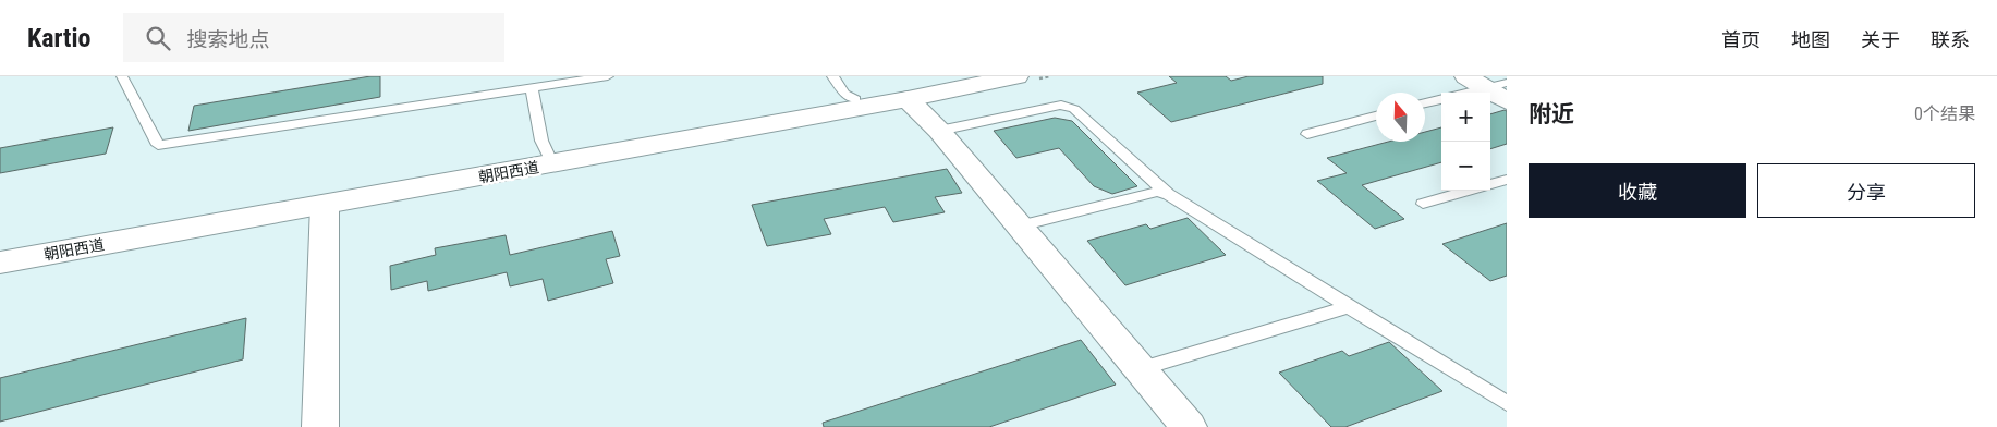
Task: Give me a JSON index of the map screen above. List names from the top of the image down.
{
  "streets": {
    "main road": ["朝阳西道"]
  },
  "north": "top",
  "page": {
    "header": "Kartio",
    "search": "搜索地点",
    "nav": [
      "首页",
      "地图",
      "关于",
      "联系"
    ],
    "heading": ["附近", "0个结果"],
    "map_buttons": ["+", "−"],
    "buttons": ["收藏", "分享"]
  }
}
